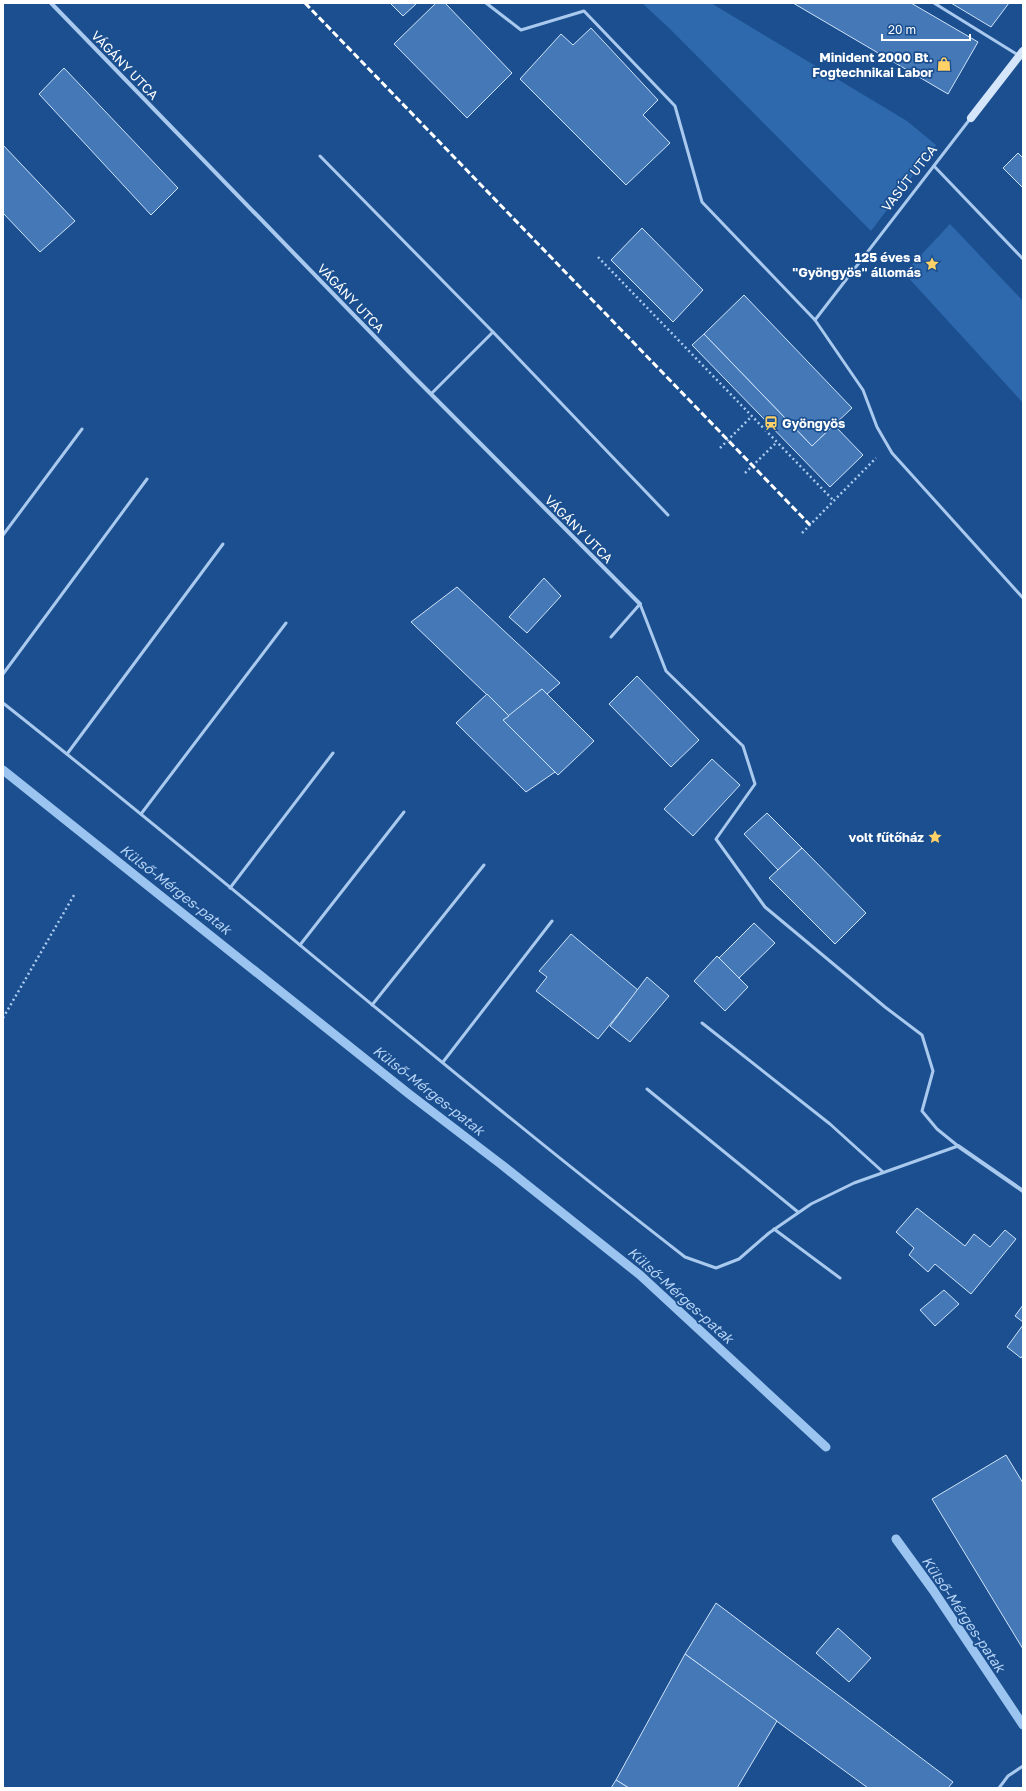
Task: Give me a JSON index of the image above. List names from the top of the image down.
{
  "streets": {
    "street": ["VÁGÁNY UTCA", "VASÚT UTCA"]
  },
  "water": ["Külső-Mérges-patak"],
  "places": {
    "shop": ["Minident 2000 Bt. Fogtechnikai Labor"],
    "place": ["125 éves a \"Gyöngyös\" állomás", "volt fűtőház"],
    "station": ["Gyöngyös"]
  },
  "scale_bar": "20 m"
}
